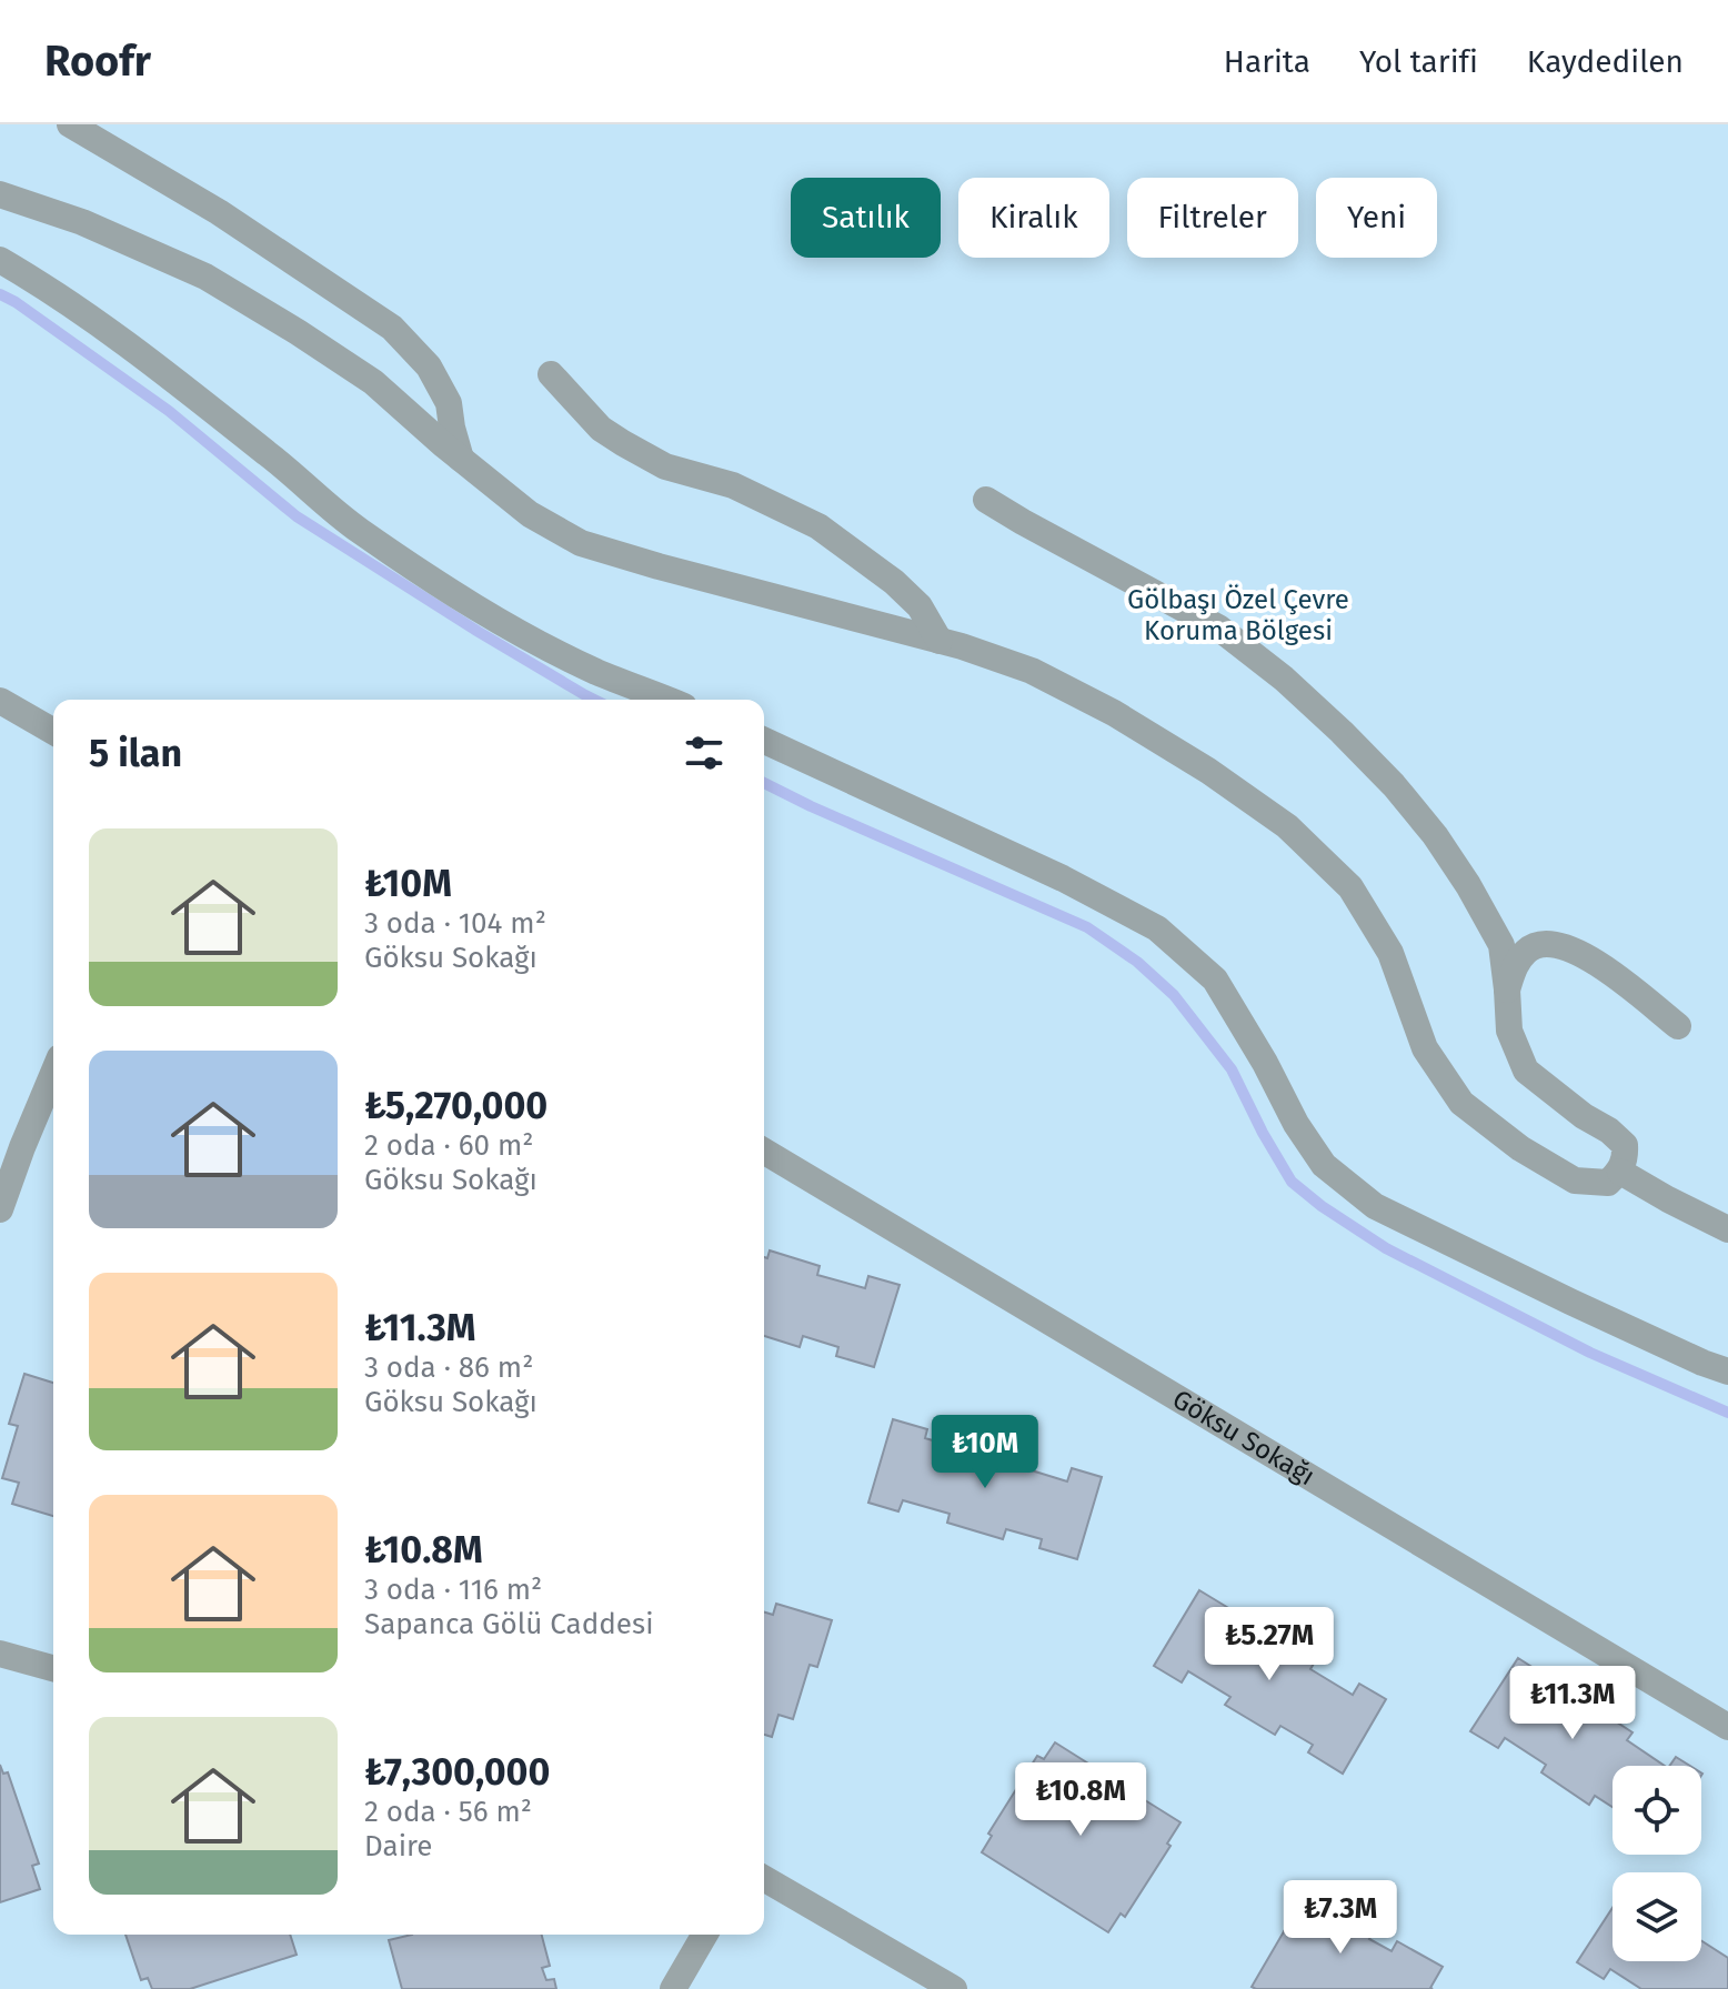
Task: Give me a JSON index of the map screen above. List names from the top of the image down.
{
  "streets": {
    "street": ["Göksu Sokağı"]
  },
  "parks": ["Gölbaşı Özel Çevre Koruma Bölgesi"],
  "page": {
    "header": "Roofr",
    "nav": ["Harita", "Yol tarifi", "Kaydedilen"],
    "chip": [
      "Satılık",
      "Kiralık",
      "Filtreler",
      "Yeni"
    ],
    "heading": "5 ilan",
    "list": [
      {
        "name": "₺10M",
        "note": "3 oda · 104 m² · Göksu Sokağı"
      },
      {
        "name": "₺5,270,000",
        "note": "2 oda · 60 m² · Göksu Sokağı"
      },
      {
        "name": "₺11.3M",
        "note": "3 oda · 86 m² · Göksu Sokağı"
      },
      {
        "name": "₺10.8M",
        "note": "3 oda · 116 m² · Sapanca Gölü Caddesi"
      },
      {
        "name": "₺7,300,000",
        "note": "2 oda · 56 m² · Daire"
      }
    ],
    "price": [
      "₺10M",
      "₺5.27M",
      "₺11.3M",
      "₺10.8M",
      "₺7.3M"
    ]
  }
}
